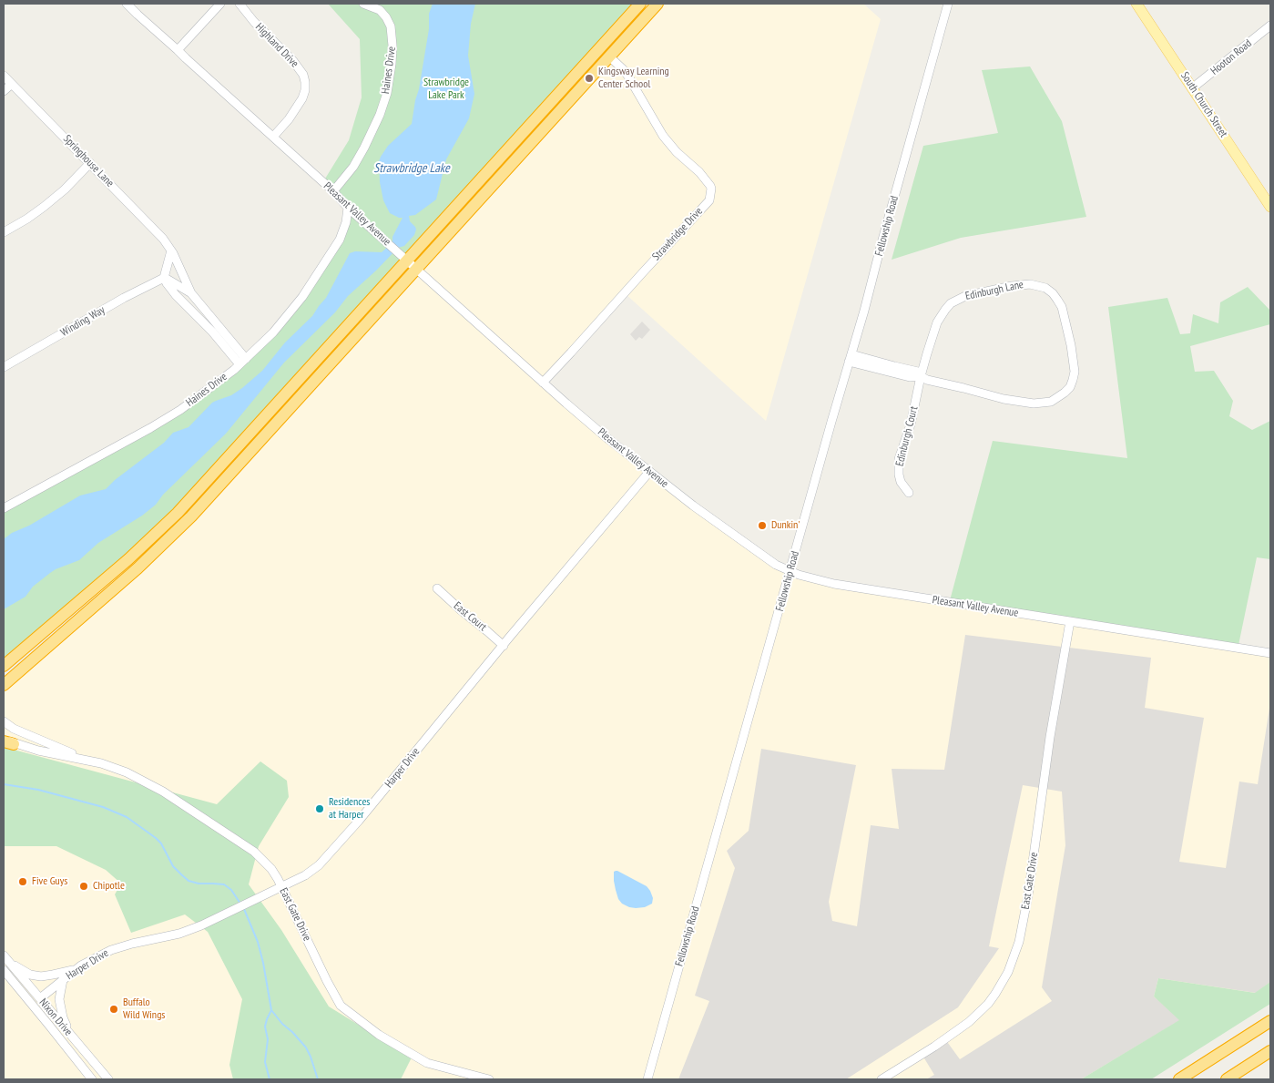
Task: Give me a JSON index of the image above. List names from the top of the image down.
{
  "streets": {
    "main road": ["South Church Street"],
    "street": [
      "Highland Drive",
      "Hooton Road",
      "Haines Drive",
      "Springhouse Lane",
      "Pleasant Valley Avenue",
      "Fellowship Road",
      "Strawbridge Drive",
      "Edinburgh Lane",
      "Winding Way",
      "Edinburgh Court",
      "East Court",
      "Harper Drive",
      "East Gate Drive",
      "Nixon Drive"
    ]
  },
  "crossings": [
    ["Highland Drive", "Pleasant Valley Avenue"],
    ["Hooton Road", "South Church Street"],
    ["Haines Drive", "Springhouse Lane"],
    ["Haines Drive", "Pleasant Valley Avenue"],
    ["Springhouse Lane", "Winding Way"],
    ["Pleasant Valley Avenue", "Fellowship Road"],
    ["Pleasant Valley Avenue", "Strawbridge Drive"],
    ["Pleasant Valley Avenue", "Harper Drive"],
    ["Pleasant Valley Avenue", "East Gate Drive"],
    ["Fellowship Road", "Edinburgh Lane"],
    ["Edinburgh Lane", "Edinburgh Court"],
    ["East Court", "Harper Drive"],
    ["Harper Drive", "East Gate Drive"],
    ["Harper Drive", "Nixon Drive"]
  ],
  "water": ["Strawbridge Lake"],
  "parks": ["Strawbridge Lake Park"],
  "places": [
    "Kingsway Learning Center School",
    "Dunkin'",
    "Residences at Harper",
    "Five Guys",
    "Chipotle",
    "Buffalo Wild Wings"
  ]
}
